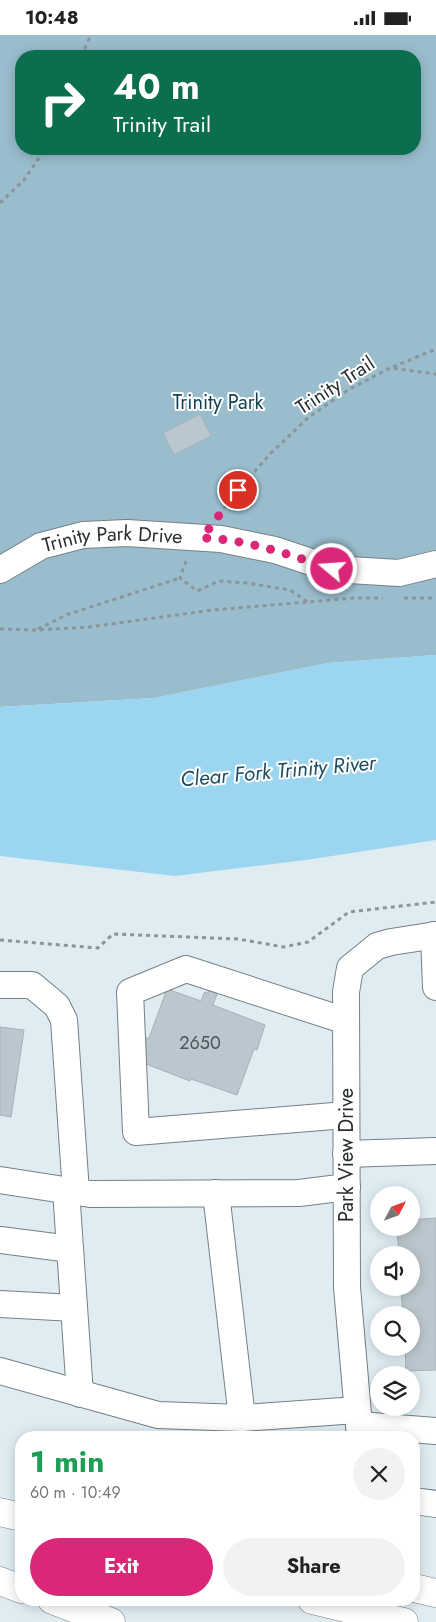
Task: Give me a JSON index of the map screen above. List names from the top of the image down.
{
  "streets": {
    "street": ["Trinity Park Drive", "Park View Drive"],
    "path": ["Trinity Trail"]
  },
  "crossings": [
    ["Trinity Trail", "Trinity Park Drive"]
  ],
  "water": ["Clear Fork Trinity River"],
  "parks": ["Trinity Park"],
  "house_numbers": ["2650"],
  "north": "top right",
  "page": {
    "status": "10:48",
    "turn": ["40 m", "Trinity Trail"],
    "heading": ["1 min", "60 m · 10:49"],
    "buttons": ["Exit", "Share"]
  }
}
